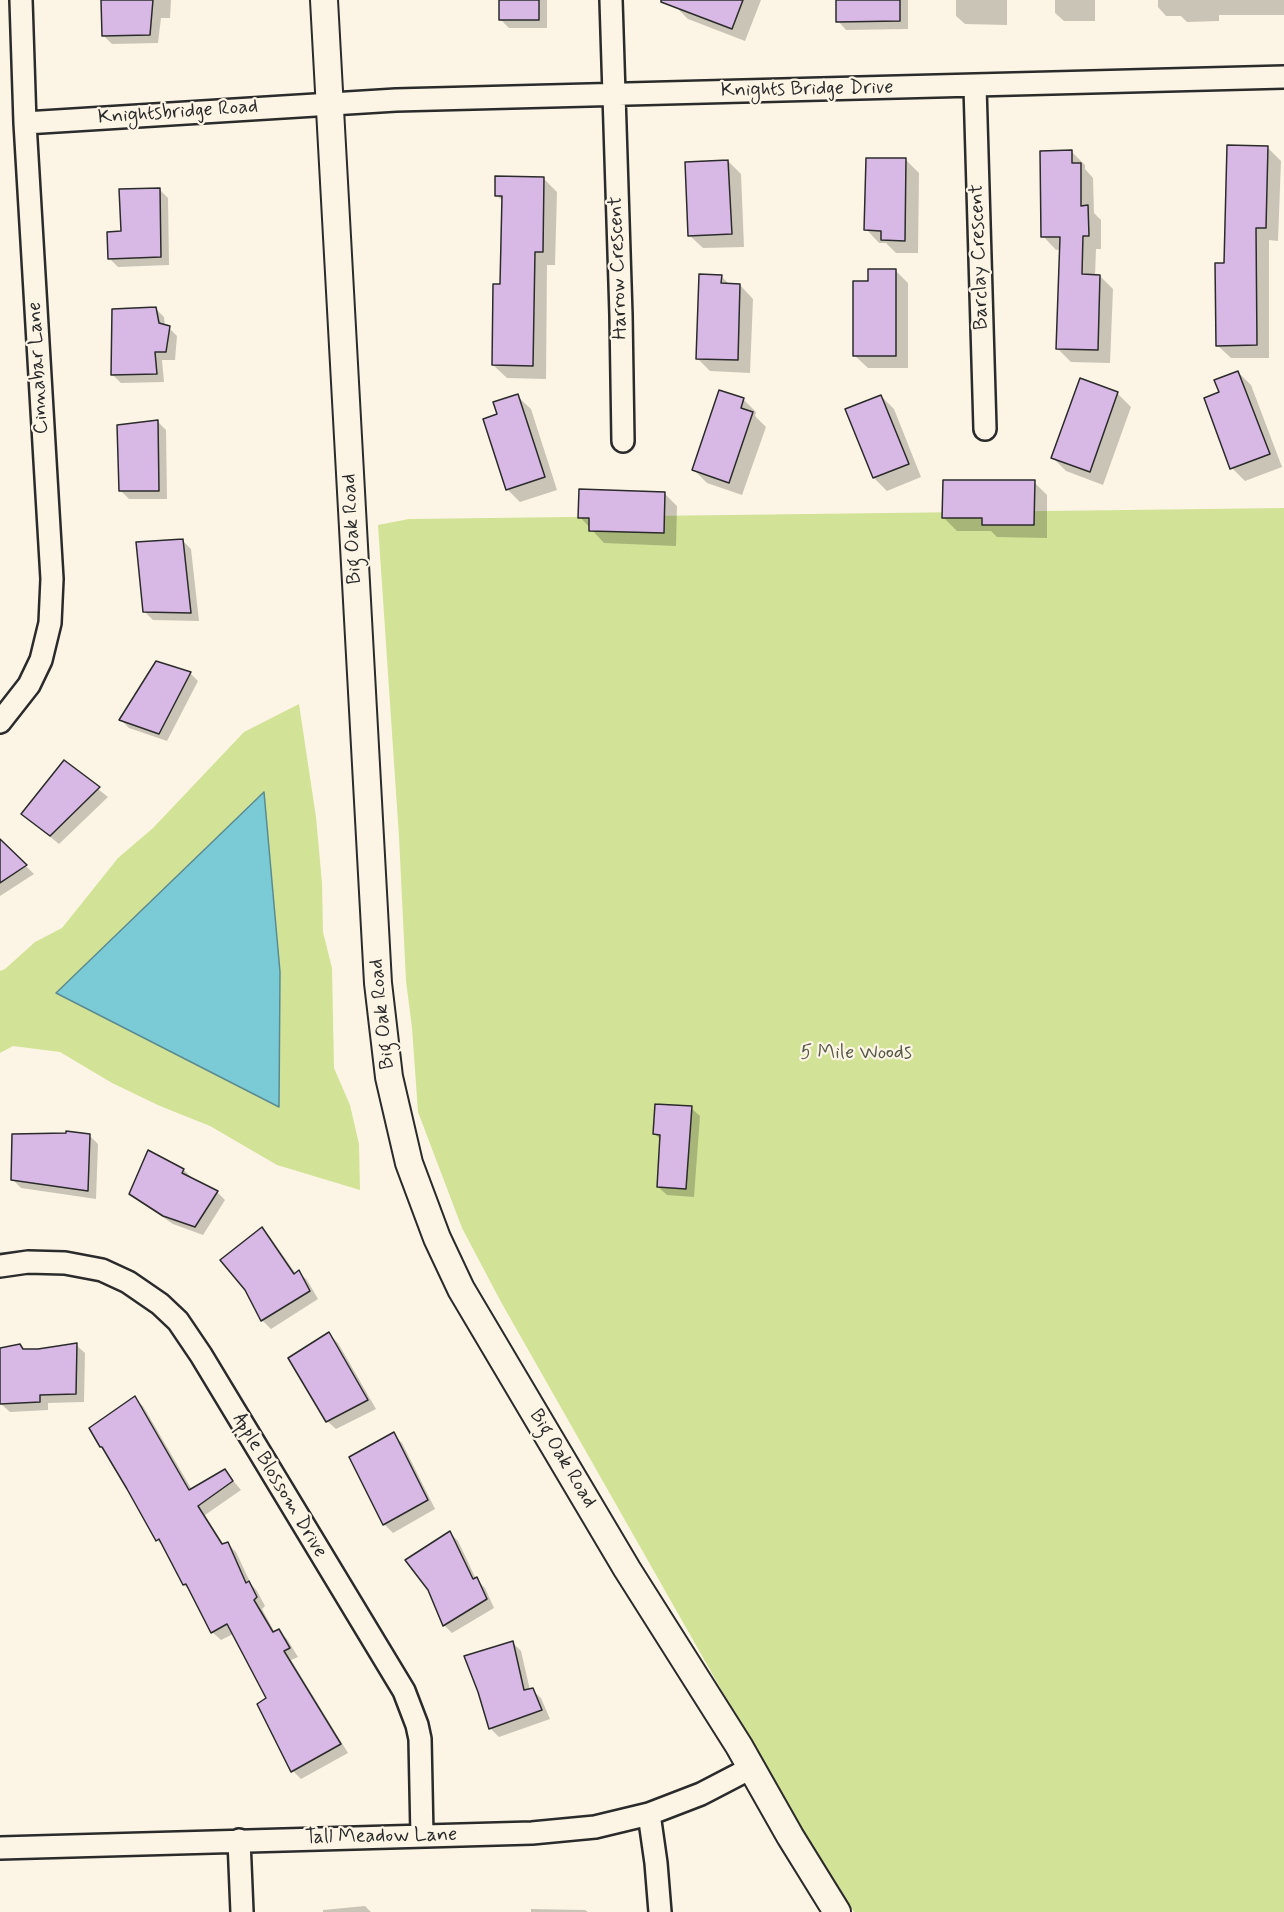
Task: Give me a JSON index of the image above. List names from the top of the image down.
{
  "streets": {
    "street": [
      "Knights Bridge Drive",
      "Knightsbridge Road",
      "Barclay Crescent",
      "Harrow Crescent",
      "Cinnabar Lane",
      "Big Oak Road",
      "Apple Blossom Drive",
      "Tall Meadow Lane"
    ]
  },
  "crossings": [
    ["Knights Bridge Drive", "Knightsbridge Road"],
    ["Knights Bridge Drive", "Barclay Crescent"],
    ["Knights Bridge Drive", "Harrow Crescent"],
    ["Knights Bridge Drive", "Big Oak Road"],
    ["Knightsbridge Road", "Cinnabar Lane"],
    ["Knightsbridge Road", "Big Oak Road"],
    ["Big Oak Road", "Tall Meadow Lane"],
    ["Apple Blossom Drive", "Tall Meadow Lane"]
  ],
  "parks": ["5 Mile Woods"]
}
